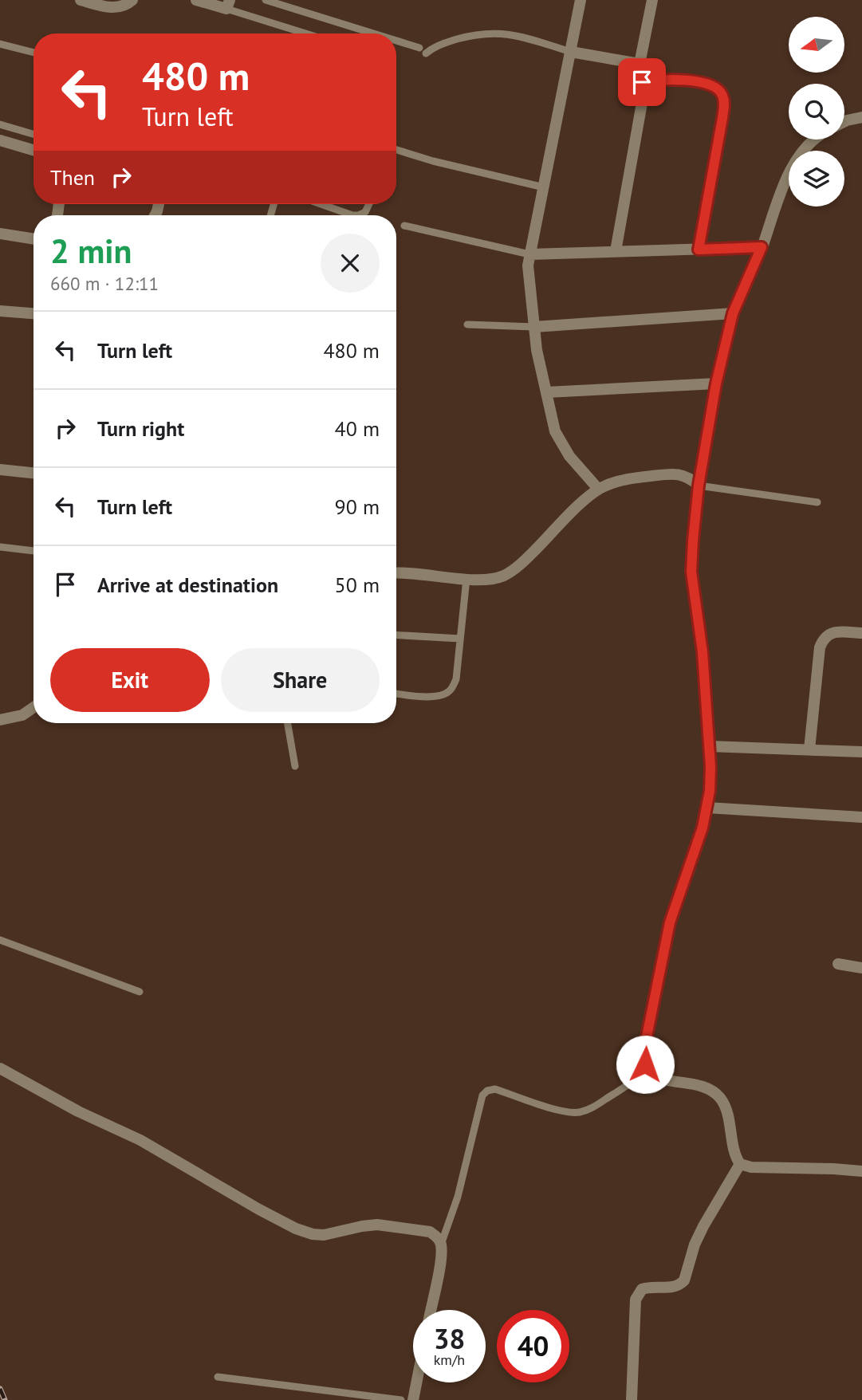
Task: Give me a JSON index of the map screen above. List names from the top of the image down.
{
  "north": "left",
  "page": {
    "turn": ["480 m", "Turn left"],
    "then": "Then",
    "heading": ["2 min", "660 m · 12:11"],
    "list": [
      {
        "name": "Turn left",
        "value": "480 m"
      },
      {
        "name": "Turn right",
        "value": "40 m"
      },
      {
        "name": "Turn left",
        "value": "90 m"
      },
      {
        "name": "Arrive at destination",
        "value": "50 m"
      }
    ],
    "buttons": ["Exit", "Share"],
    "speed": "38 km/h",
    "limit": "40"
  }
}
